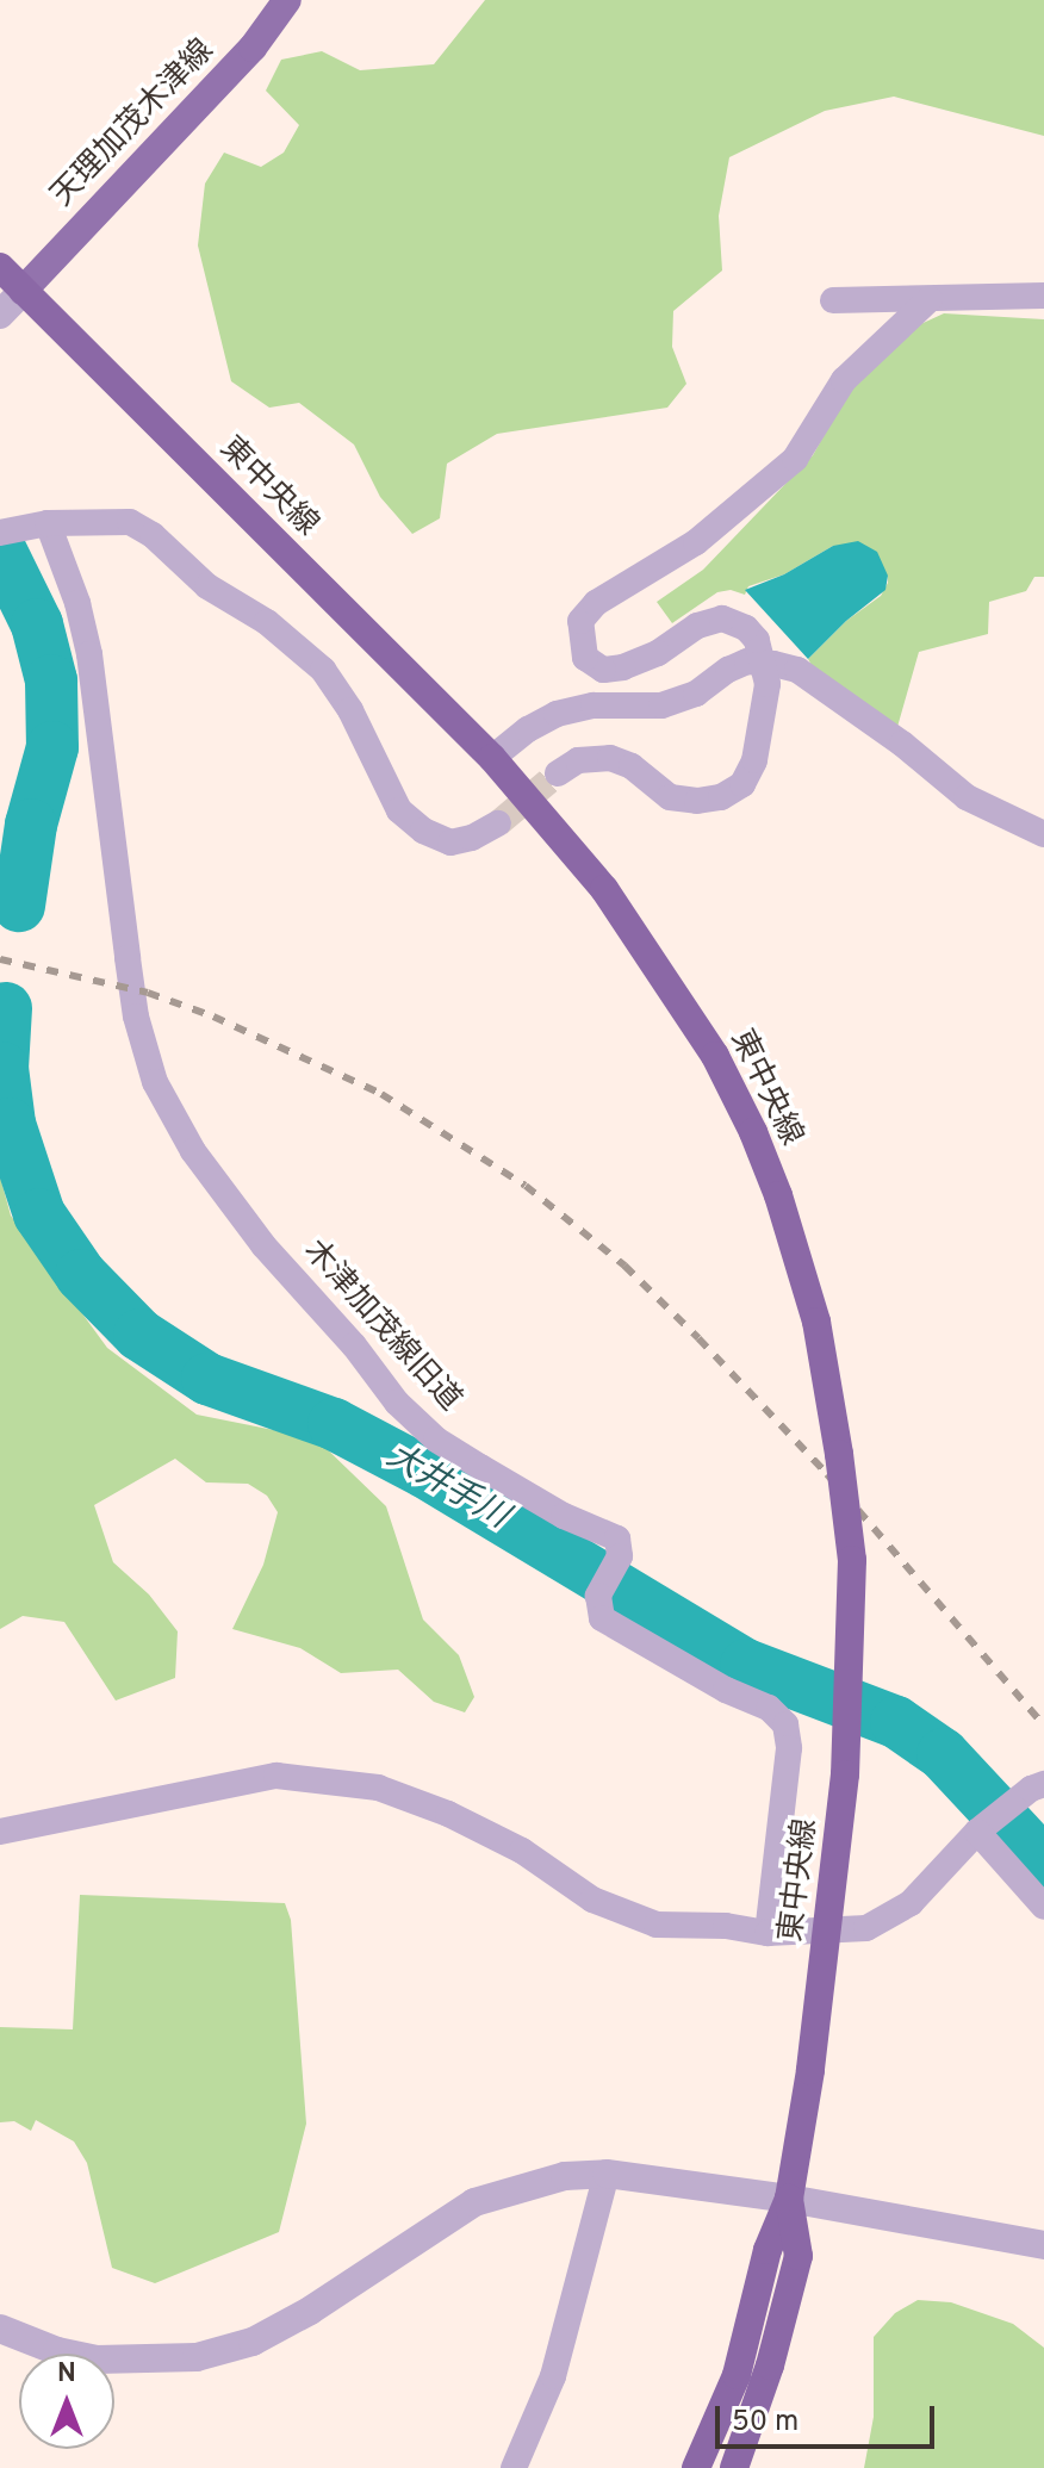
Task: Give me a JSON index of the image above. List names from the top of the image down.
{
  "streets": {
    "highway": ["東中央線"],
    "main road": ["天理加茂木津線"],
    "street": ["木津加茂線旧道"]
  },
  "crossings": [
    ["天理加茂木津線", "東中央線"]
  ],
  "water": ["大井手川"],
  "scale_bar": "50 m",
  "north": "top"
}
